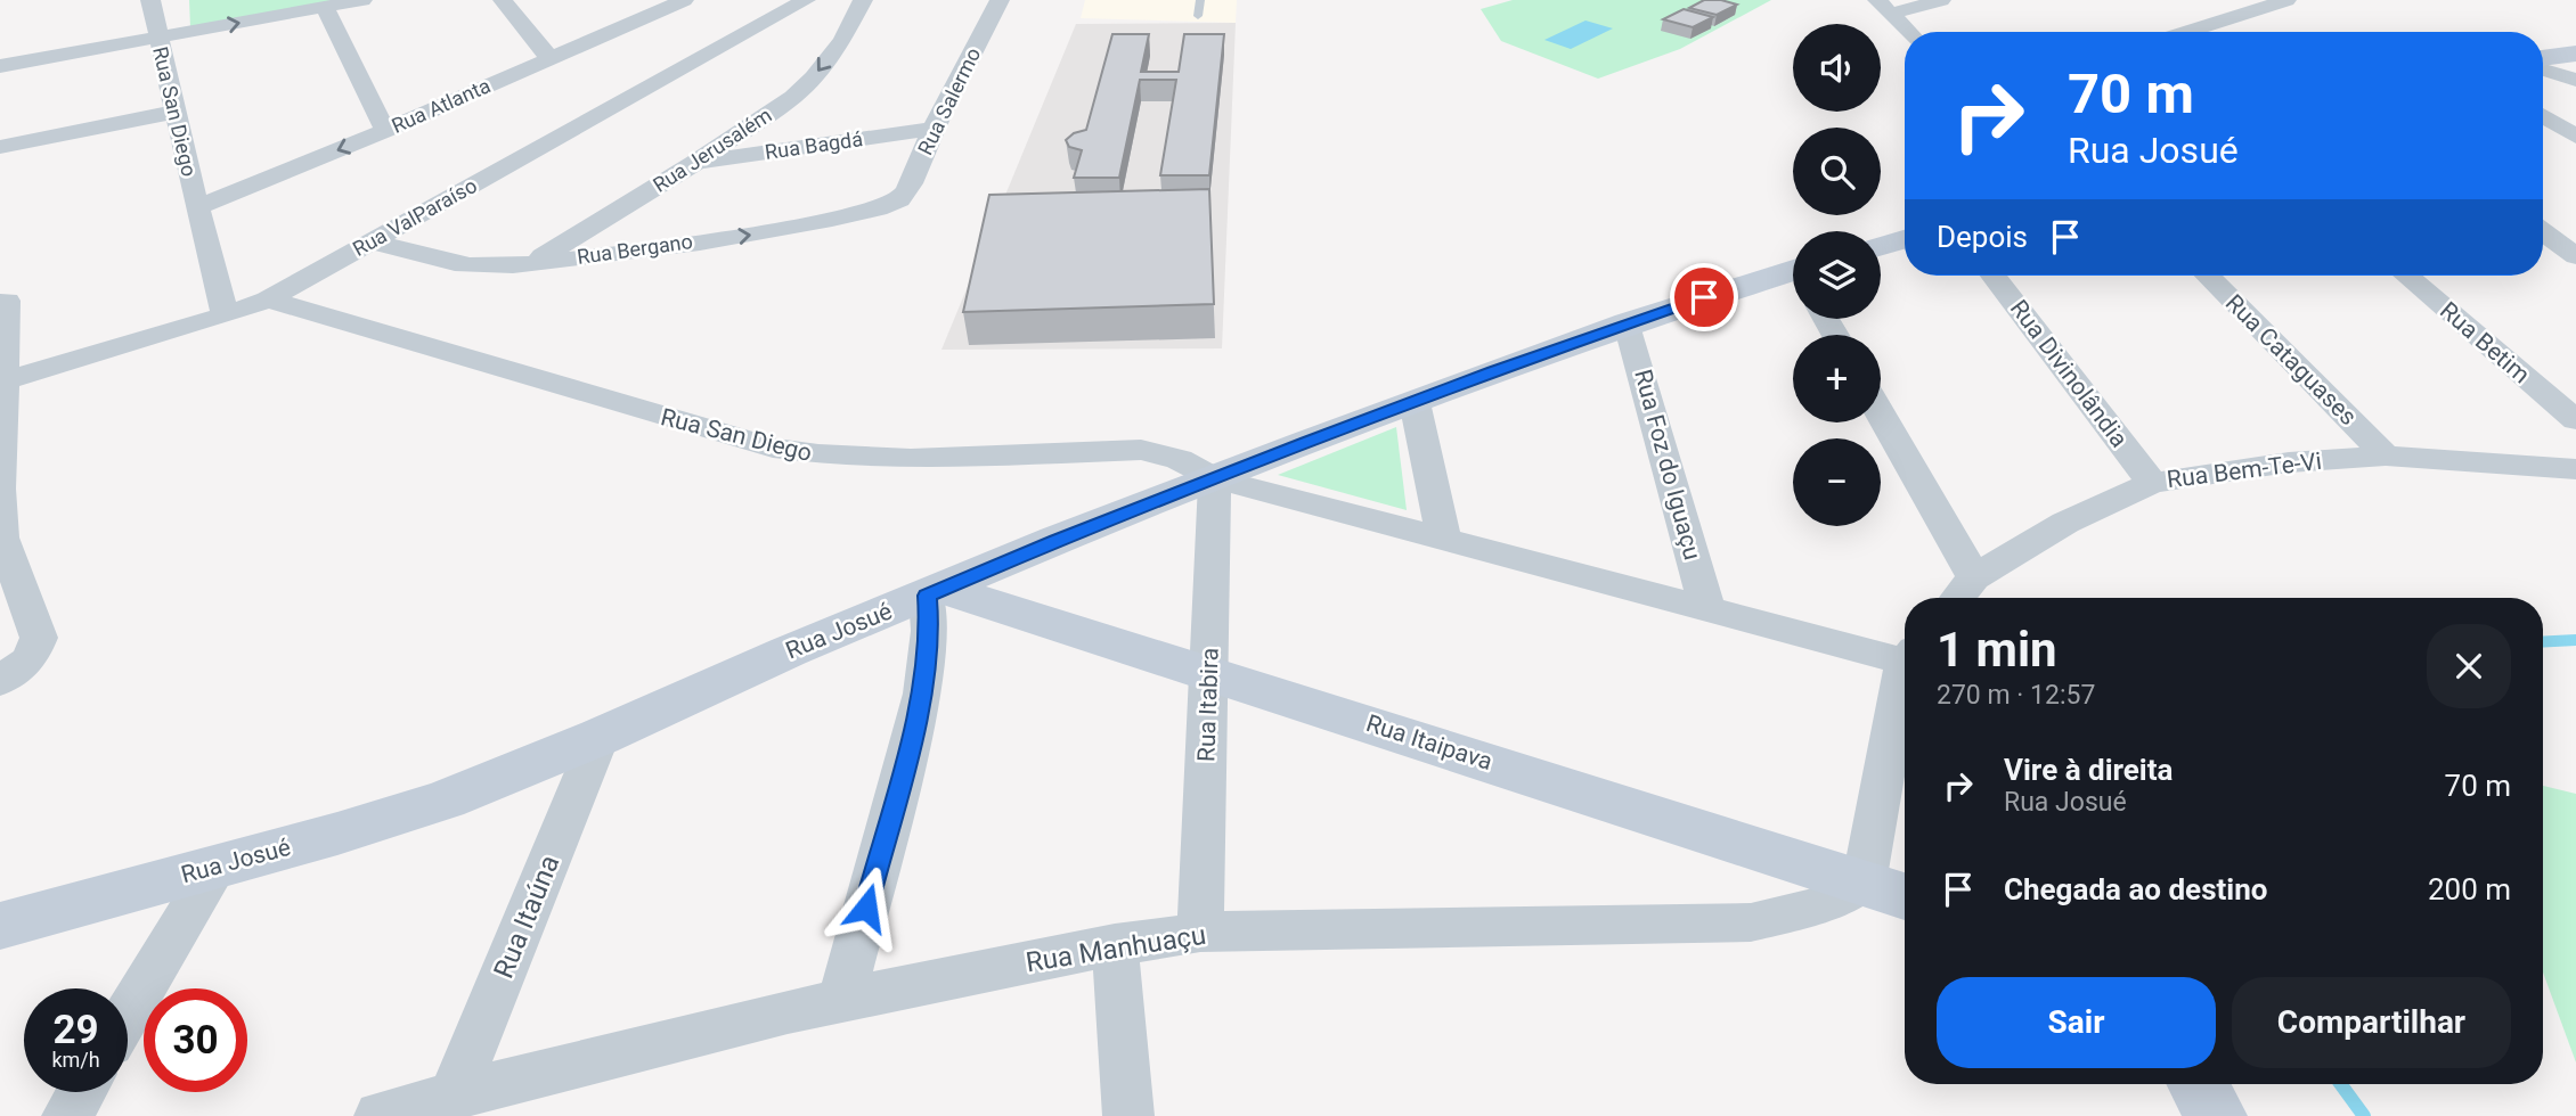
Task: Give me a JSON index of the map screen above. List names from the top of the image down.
{
  "streets": {
    "street": [
      "Rua Salermo",
      "Rua Atlanta",
      "Rua San Diego",
      "Rua Bagdá",
      "Rua Jerusalém",
      "Rua ValParaíso",
      "Rua Bergano",
      "Rua Betim",
      "Rua Cataguases",
      "Rua Divinolândia",
      "Rua Foz do Iguaçu",
      "Rua Bem-Te-Vi",
      "Rua Josué",
      "Rua Itabira",
      "Rua Itaipava",
      "Rua Itaúna",
      "Rua Manhuaçu"
    ]
  },
  "crossings": [
    ["Rua Salermo", "Rua Bagdá"],
    ["Rua Salermo", "Rua Bergano"],
    ["Rua Atlanta", "Rua San Diego"],
    ["Rua San Diego", "Rua ValParaíso"],
    ["Rua San Diego", "Rua Josué"],
    ["Rua San Diego", "Rua Itabira"],
    ["Rua Bagdá", "Rua Jerusalém"],
    ["Rua Jerusalém", "Rua Bergano"],
    ["Rua ValParaíso", "Rua Bergano"],
    ["Rua Cataguases", "Rua Bem-Te-Vi"],
    ["Rua Divinolândia", "Rua Bem-Te-Vi"],
    ["Rua Foz do Iguaçu", "Rua Josué"],
    ["Rua Josué", "Rua Itabira"],
    ["Rua Josué", "Rua Itaipava"],
    ["Rua Josué", "Rua Itaúna"],
    ["Rua Itabira", "Rua Itaipava"],
    ["Rua Itabira", "Rua Manhuaçu"],
    ["Rua Itaipava", "Rua Manhuaçu"],
    ["Rua Itaúna", "Rua Manhuaçu"]
  ],
  "one_way": ["Rua Jerusalém", "Rua Bergano"],
  "page": {
    "map_buttons": ["+", "−"],
    "turn": ["70 m", "Rua Josué"],
    "then": "Depois",
    "heading": ["1 min", "270 m · 12:57"],
    "list": [
      {
        "name": "Vire à direita",
        "note": "Rua Josué",
        "value": "70 m"
      },
      {
        "name": "Chegada ao destino",
        "value": "200 m"
      }
    ],
    "buttons": ["Sair", "Compartilhar"],
    "speed": "29 km/h",
    "limit": "30"
  }
}
